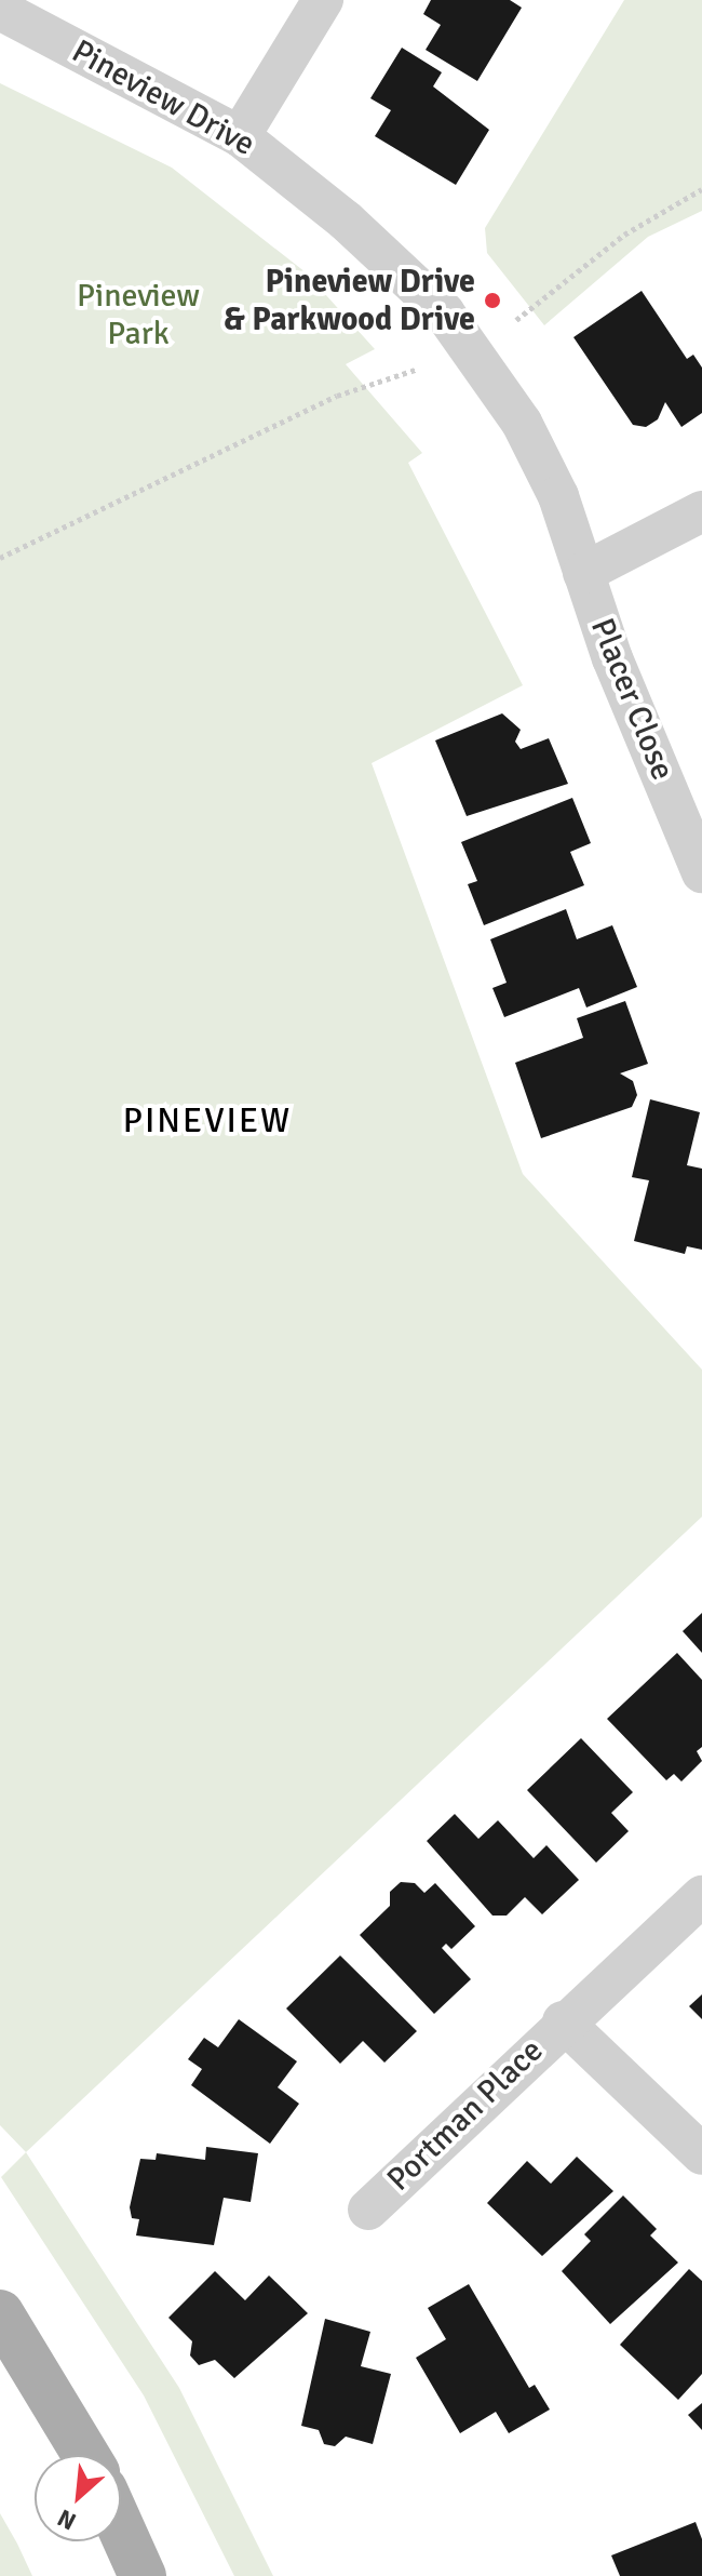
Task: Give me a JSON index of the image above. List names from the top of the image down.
{
  "streets": {
    "street": ["Pineview Drive", "Placer Close", "Portman Place"]
  },
  "crossings": [
    ["Pineview Drive", "Placer Close"]
  ],
  "districts": ["PINEVIEW"],
  "parks": ["Pineview Park"],
  "places": ["Pineview Drive & Parkwood Drive"],
  "north": "bottom left"
}
